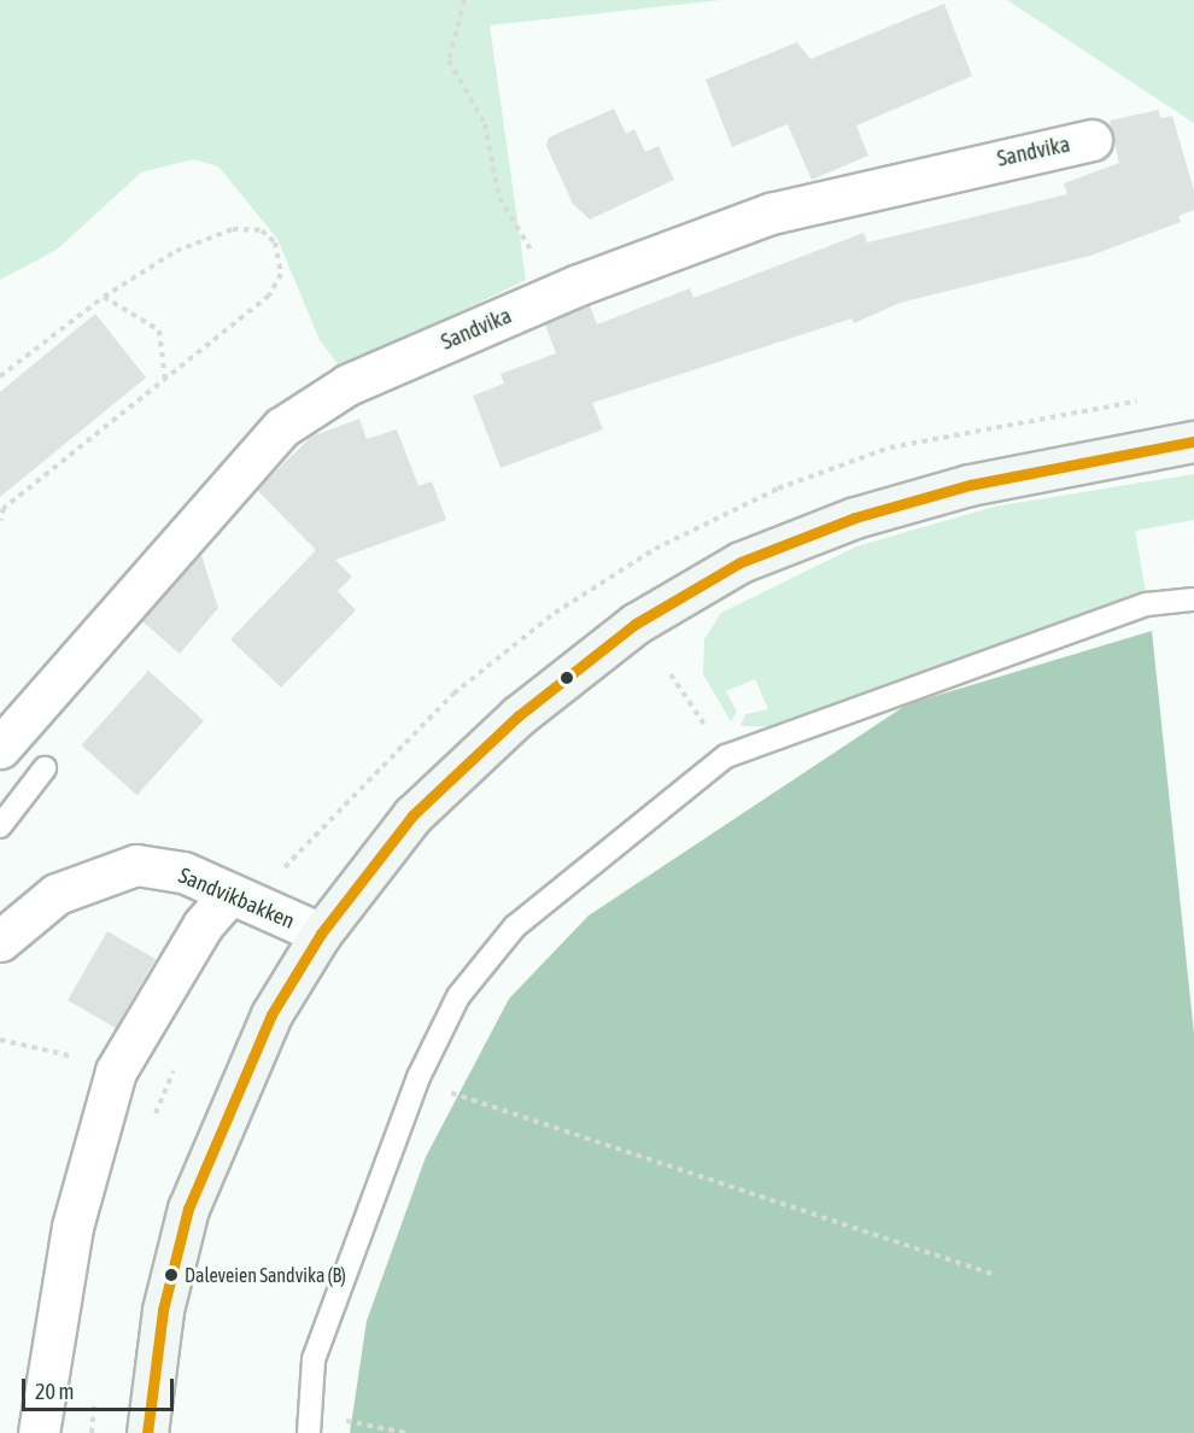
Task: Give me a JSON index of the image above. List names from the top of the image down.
{
  "streets": {
    "street": ["Sandvika", "Sandvikbakken"]
  },
  "places": ["Daleveien Sandvika (B)"],
  "scale_bar": "20 m"
}
